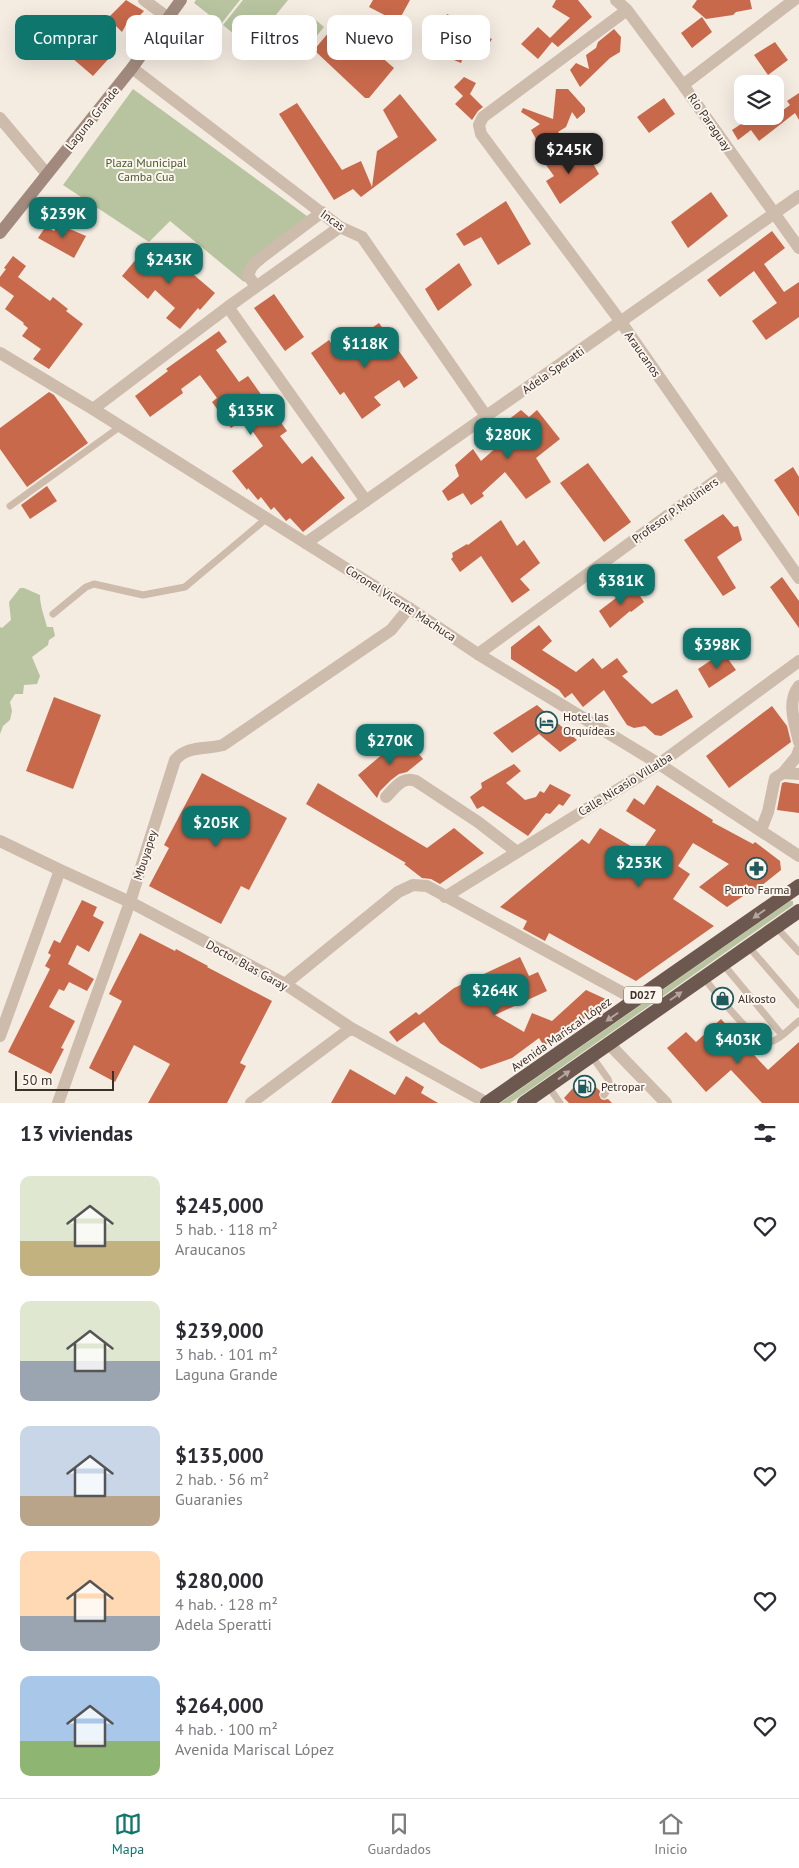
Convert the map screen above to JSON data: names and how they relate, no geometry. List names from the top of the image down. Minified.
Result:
{"streets":{"highway":["D027","Avenida Mariscal López"],"main road":["Laguna Grande"],"street":["Río Paraguay","Incas","Araucanos","Adela Speratti","Profesor P. Moliniers","Coronel Vicente Machuca","Calle Nicasio Villalba","Mbuyapey","Doctor Blas Garay"]},"crossings":[["Laguna Grande","Incas"],["Río Paraguay","Araucanos"],["Río Paraguay","Adela Speratti"],["Incas","Adela Speratti"],["Araucanos","Adela Speratti"],["Araucanos","Profesor P. Moliniers"],["Adela Speratti","Coronel Vicente Machuca"],["Profesor P. Moliniers","Coronel Vicente Machuca"],["Coronel Vicente Machuca","Calle Nicasio Villalba"],["Coronel Vicente Machuca","Mbuyapey"],["Mbuyapey","Doctor Blas Garay"],["Doctor Blas Garay","Avenida Mariscal López"]],"parks":["Plaza Municipal Camba Cua"],"places":{"hotel":["Hotel las Orquídeas"],"pharmacy":["Punto Farma"],"shop":["Alkosto"],"fuel station":["Petropar"]},"scale_bar":"50 m","page":{"chip":["Comprar","Alquilar","Filtros","Nuevo","Piso"],"price":["$245K","$239K","$243K","$118K","$135K","$280K","$381K","$398K","$270K","$205K","$253K","$264K","$403K"],"scale":"50 m","heading":"13 viviendas","list":[{"name":"$245,000","note":"5 hab. · 118 m² · Araucanos"},{"name":"$239,000","note":"3 hab. · 101 m² · Laguna Grande"},{"name":"$135,000","note":"2 hab. · 56 m² · Guaranies"},{"name":"$280,000","note":"4 hab. · 128 m² · Adela Speratti"},{"name":"$264,000","note":"4 hab. · 100 m² · Avenida Mariscal López"}],"tabs":["Mapa","Guardados","Inicio"]}}
